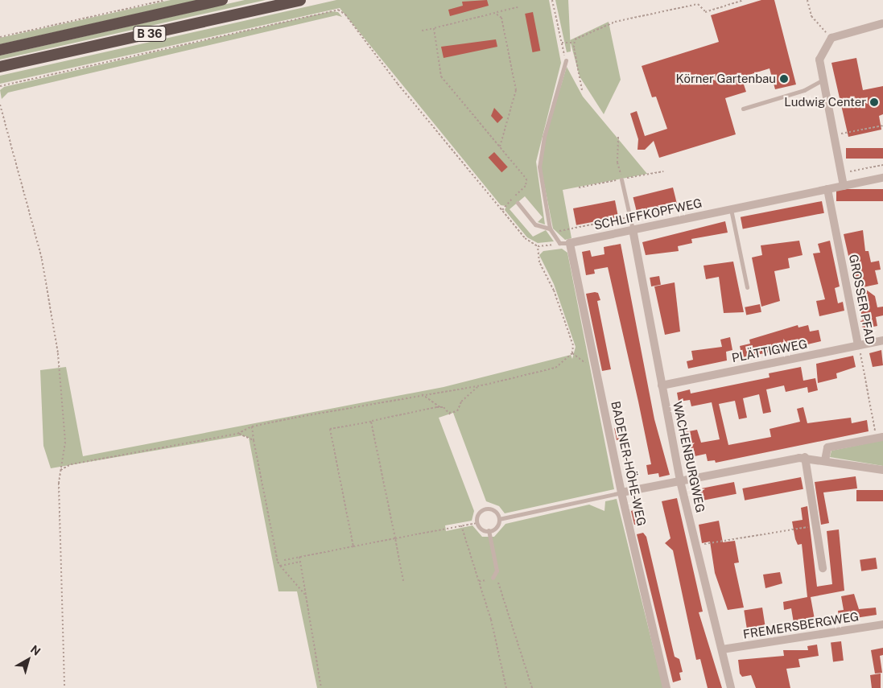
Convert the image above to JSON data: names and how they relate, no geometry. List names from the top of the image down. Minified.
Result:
{"streets":{"highway":["B 36"],"street":["SCHLIFFKOPFWEG","GROSSER PFAD","PLÄTTIGWEG","WACHENBURGWEG","BADENER-HÖHE-WEG","FREMERSBERGWEG"]},"crossings":[["SCHLIFFKOPFWEG","GROSSER PFAD"],["SCHLIFFKOPFWEG","WACHENBURGWEG"],["SCHLIFFKOPFWEG","BADENER-HÖHE-WEG"],["GROSSER PFAD","PLÄTTIGWEG"],["PLÄTTIGWEG","WACHENBURGWEG"],["WACHENBURGWEG","FREMERSBERGWEG"]],"places":["Körner Gartenbau","Ludwig Center"],"north":"top right"}
